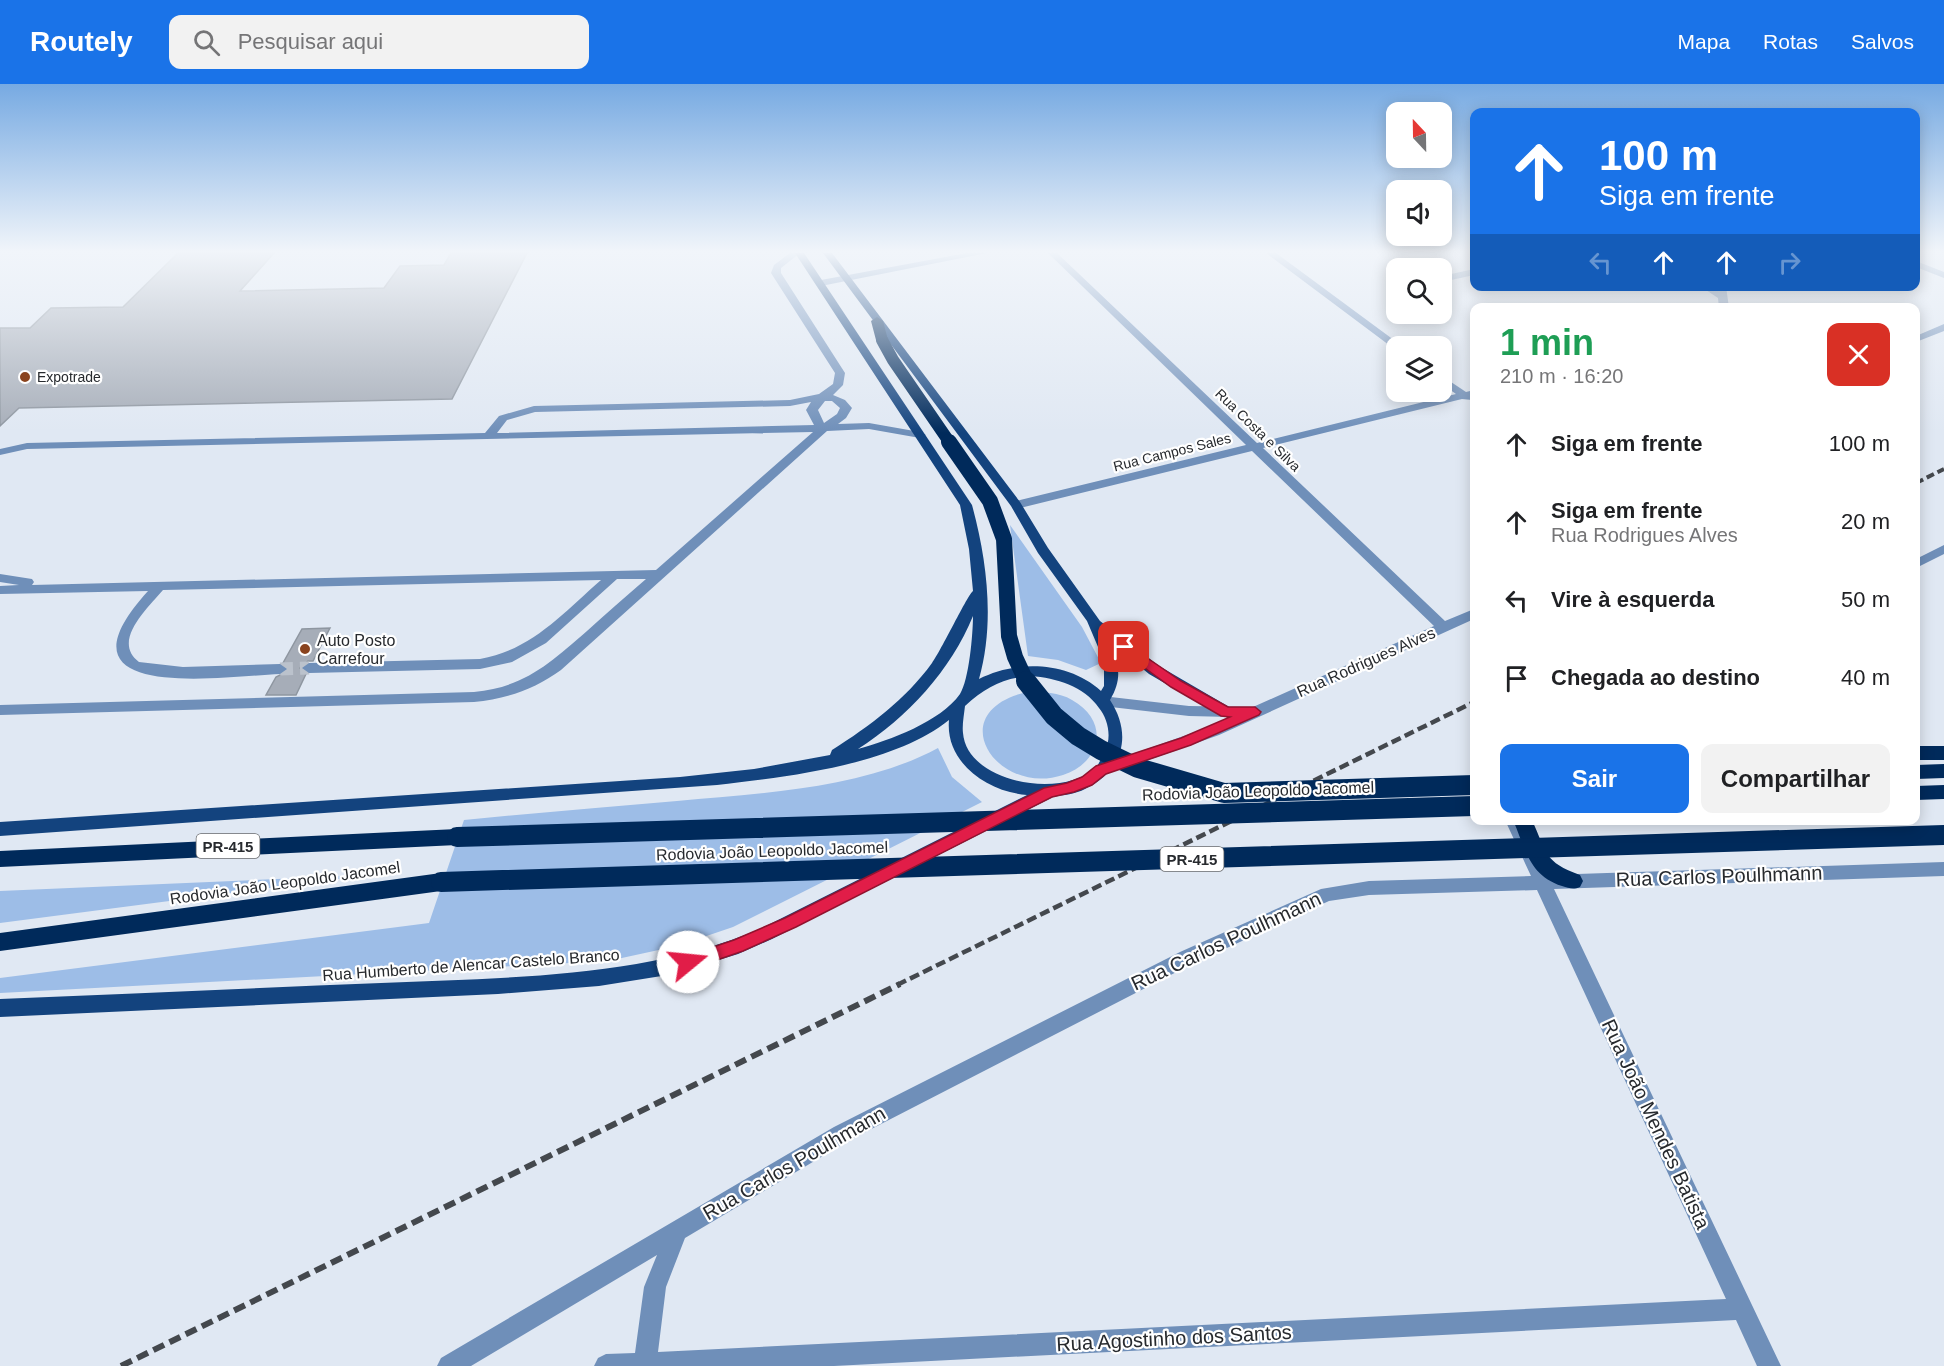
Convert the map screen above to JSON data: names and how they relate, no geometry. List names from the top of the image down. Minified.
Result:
{"streets":{"highway":["Rodovia João Leopoldo Jacomel","PR-415"],"main road":["Rua Humberto de Alencar Castelo Branco"],"street":["Rua Costa e Silva","Rua Campos Sales","Rua Rodrigues Alves","Rua Carlos Poulhmann","Rua João Mendes Batista","Rua Agostinho dos Santos"]},"crossings":[["Rua Costa e Silva","Rua Campos Sales"],["Rua Costa e Silva","Rua Rodrigues Alves"],["Rua Rodrigues Alves","Rua Humberto de Alencar Castelo Branco"],["Rua Carlos Poulhmann","Rua João Mendes Batista"],["Rua João Mendes Batista","Rua Agostinho dos Santos"]],"places":["Expotrade","Auto Posto Carrefour"],"north":"top","page":{"header":"Routely","search":"Pesquisar aqui","nav":["Mapa","Rotas","Salvos"],"turn":["100 m","Siga em frente"],"heading":["1 min","210 m · 16:20"],"list":[{"name":"Siga em frente","value":"100 m"},{"name":"Siga em frente","note":"Rua Rodrigues Alves","value":"20 m"},{"name":"Vire à esquerda","value":"50 m"},{"name":"Chegada ao destino","value":"40 m"}],"buttons":["Sair","Compartilhar"]}}
